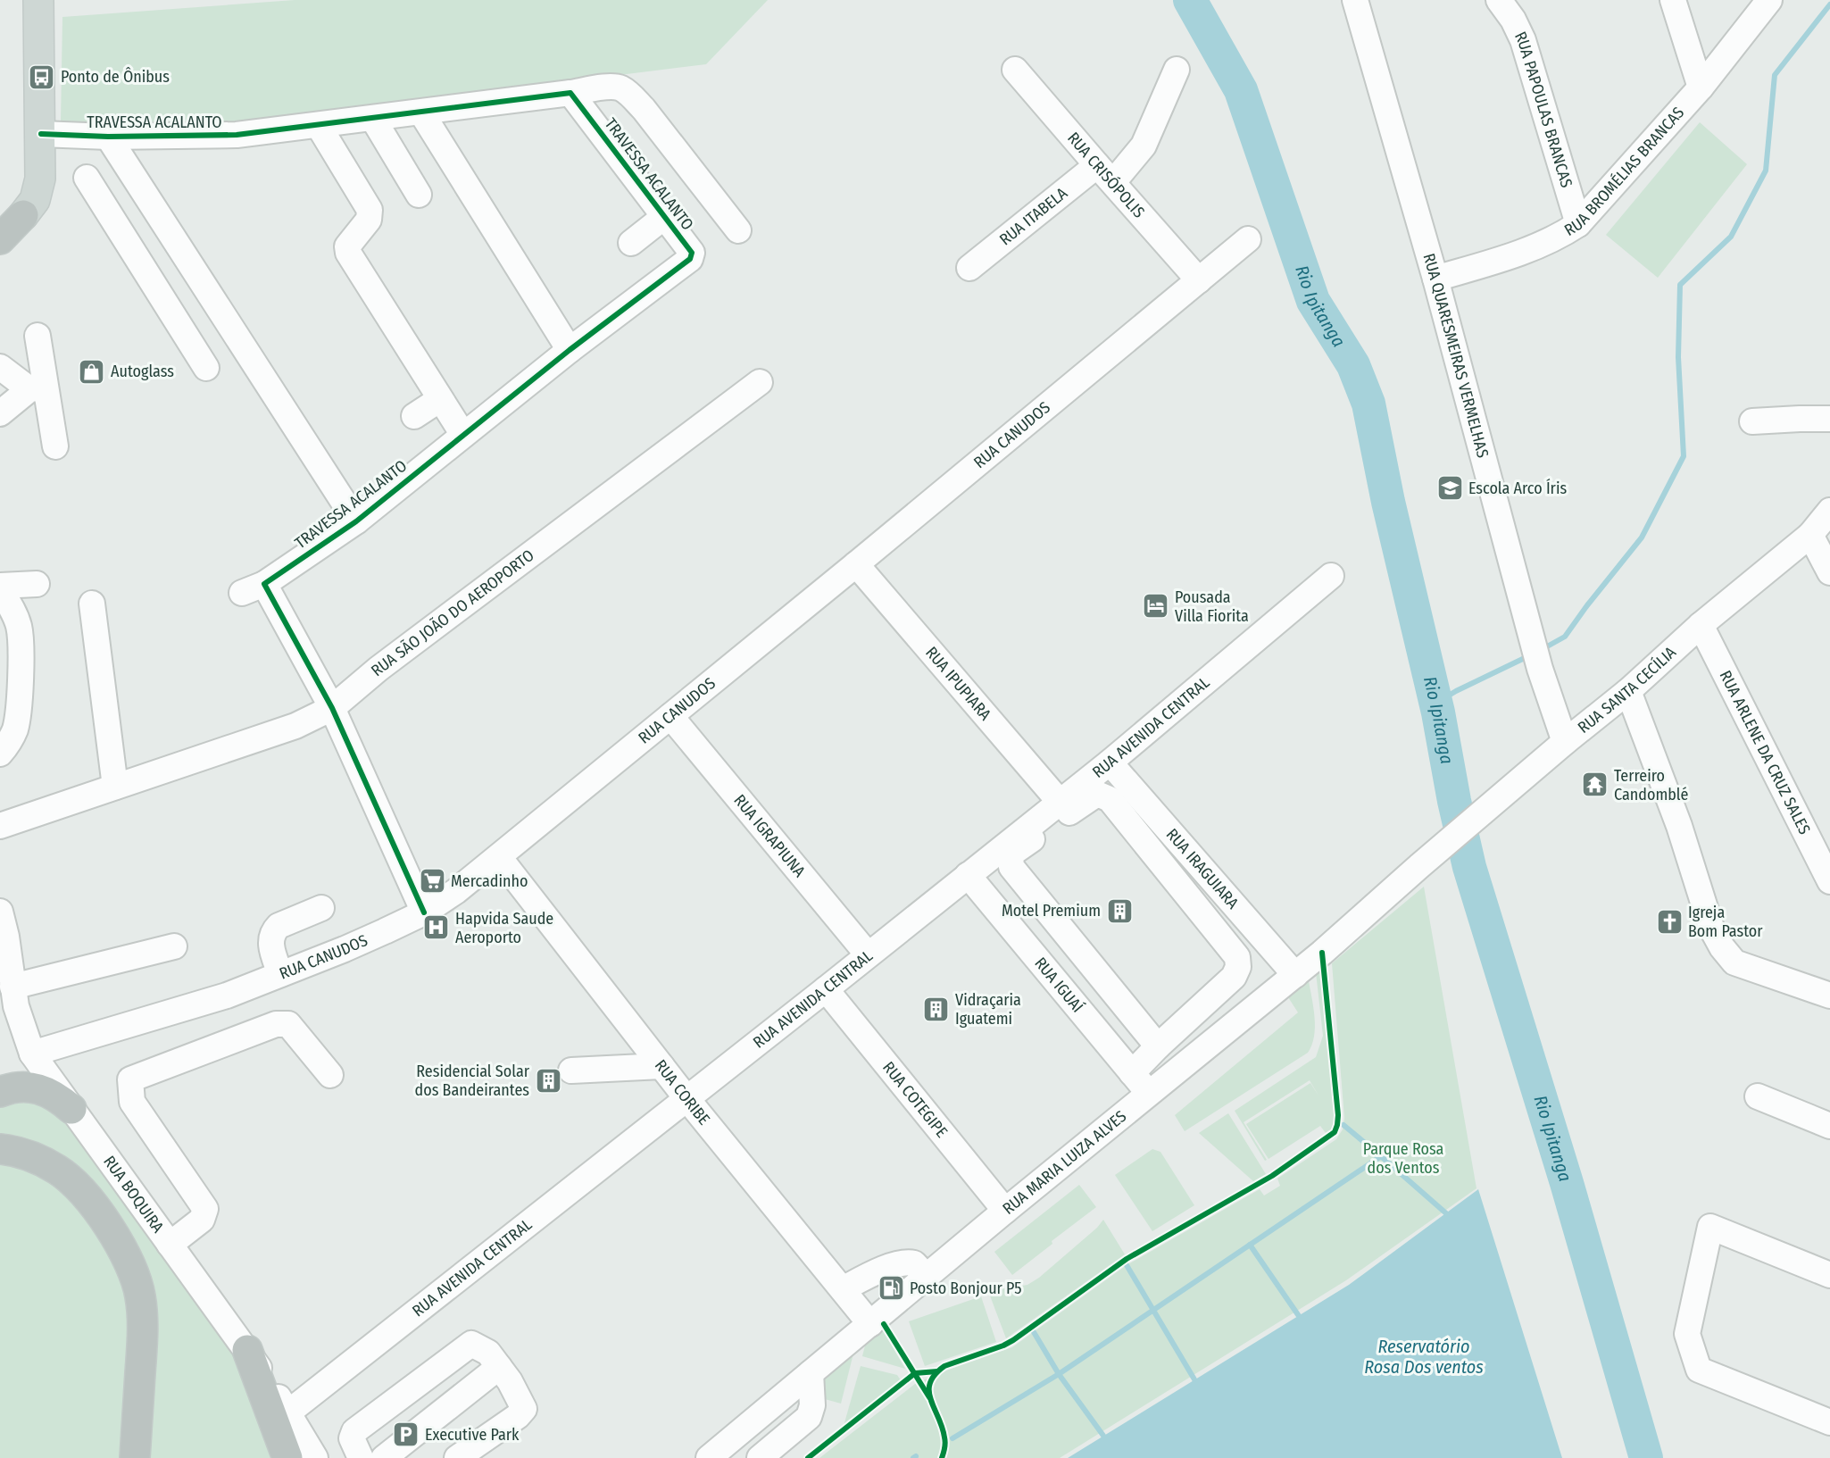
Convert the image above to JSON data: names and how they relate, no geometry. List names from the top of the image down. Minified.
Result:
{"streets":{"street":["RUA PAPOULAS BRANCAS","TRAVESSA ACALANTO","RUA BROMÉLIAS BRANCAS","RUA CRISÓPOLIS","RUA ITABELA","RUA QUARESMEIRAS VERMELHAS","RUA CANUDOS","RUA SÃO JOÃO DO AEROPORTO","RUA IPUPIARA","RUA SANTA CECÍLIA","RUA AVENIDA CENTRAL","RUA ARLENE DA CRUZ SALES","RUA IGRAPIUNA","RUA IRAGUIARA","RUA IGUAÍ","RUA CORIBE","RUA COTEGIPE","RUA MARIA LUIZA ALVES","RUA BOQUIRA"]},"crossings":[["RUA PAPOULAS BRANCAS","RUA BROMÉLIAS BRANCAS"],["TRAVESSA ACALANTO","RUA CANUDOS"],["TRAVESSA ACALANTO","RUA SÃO JOÃO DO AEROPORTO"],["RUA BROMÉLIAS BRANCAS","RUA QUARESMEIRAS VERMELHAS"],["RUA CRISÓPOLIS","RUA ITABELA"],["RUA CRISÓPOLIS","RUA CANUDOS"],["RUA QUARESMEIRAS VERMELHAS","RUA SANTA CECÍLIA"],["RUA CANUDOS","RUA IPUPIARA"],["RUA CANUDOS","RUA IGRAPIUNA"],["RUA CANUDOS","RUA CORIBE"],["RUA CANUDOS","RUA BOQUIRA"],["RUA IPUPIARA","RUA AVENIDA CENTRAL"],["RUA SANTA CECÍLIA","RUA ARLENE DA CRUZ SALES"],["RUA SANTA CECÍLIA","RUA MARIA LUIZA ALVES"],["RUA AVENIDA CENTRAL","RUA IGRAPIUNA"],["RUA AVENIDA CENTRAL","RUA IRAGUIARA"],["RUA AVENIDA CENTRAL","RUA IGUAÍ"],["RUA AVENIDA CENTRAL","RUA CORIBE"],["RUA AVENIDA CENTRAL","RUA COTEGIPE"],["RUA AVENIDA CENTRAL","RUA BOQUIRA"],["RUA IRAGUIARA","RUA MARIA LUIZA ALVES"],["RUA IGUAÍ","RUA MARIA LUIZA ALVES"],["RUA CORIBE","RUA MARIA LUIZA ALVES"],["RUA COTEGIPE","RUA MARIA LUIZA ALVES"]],"water":["Rio Ipitanga","Reservatório Rosa Dos ventos"],"parks":["Parque Rosa dos Ventos"],"places":{"bus stop":["Ponto de Ônibus"],"shop":["Autoglass"],"school or university":["Escola Arco Íris"],"hotel":["Pousada Villa Fiorita"],"temple":["Terreiro Candomblé"],"supermarket":["Mercadinho"],"building":["Motel Premium","Vidraçaria Iguatemi","Residencial Solar dos Bandeirantes"],"church":["Igreja Bom Pastor"],"hospital":["Hapvida Saude Aeroporto"],"fuel station":["Posto Bonjour P5"],"parking":["Executive Park"]}}
